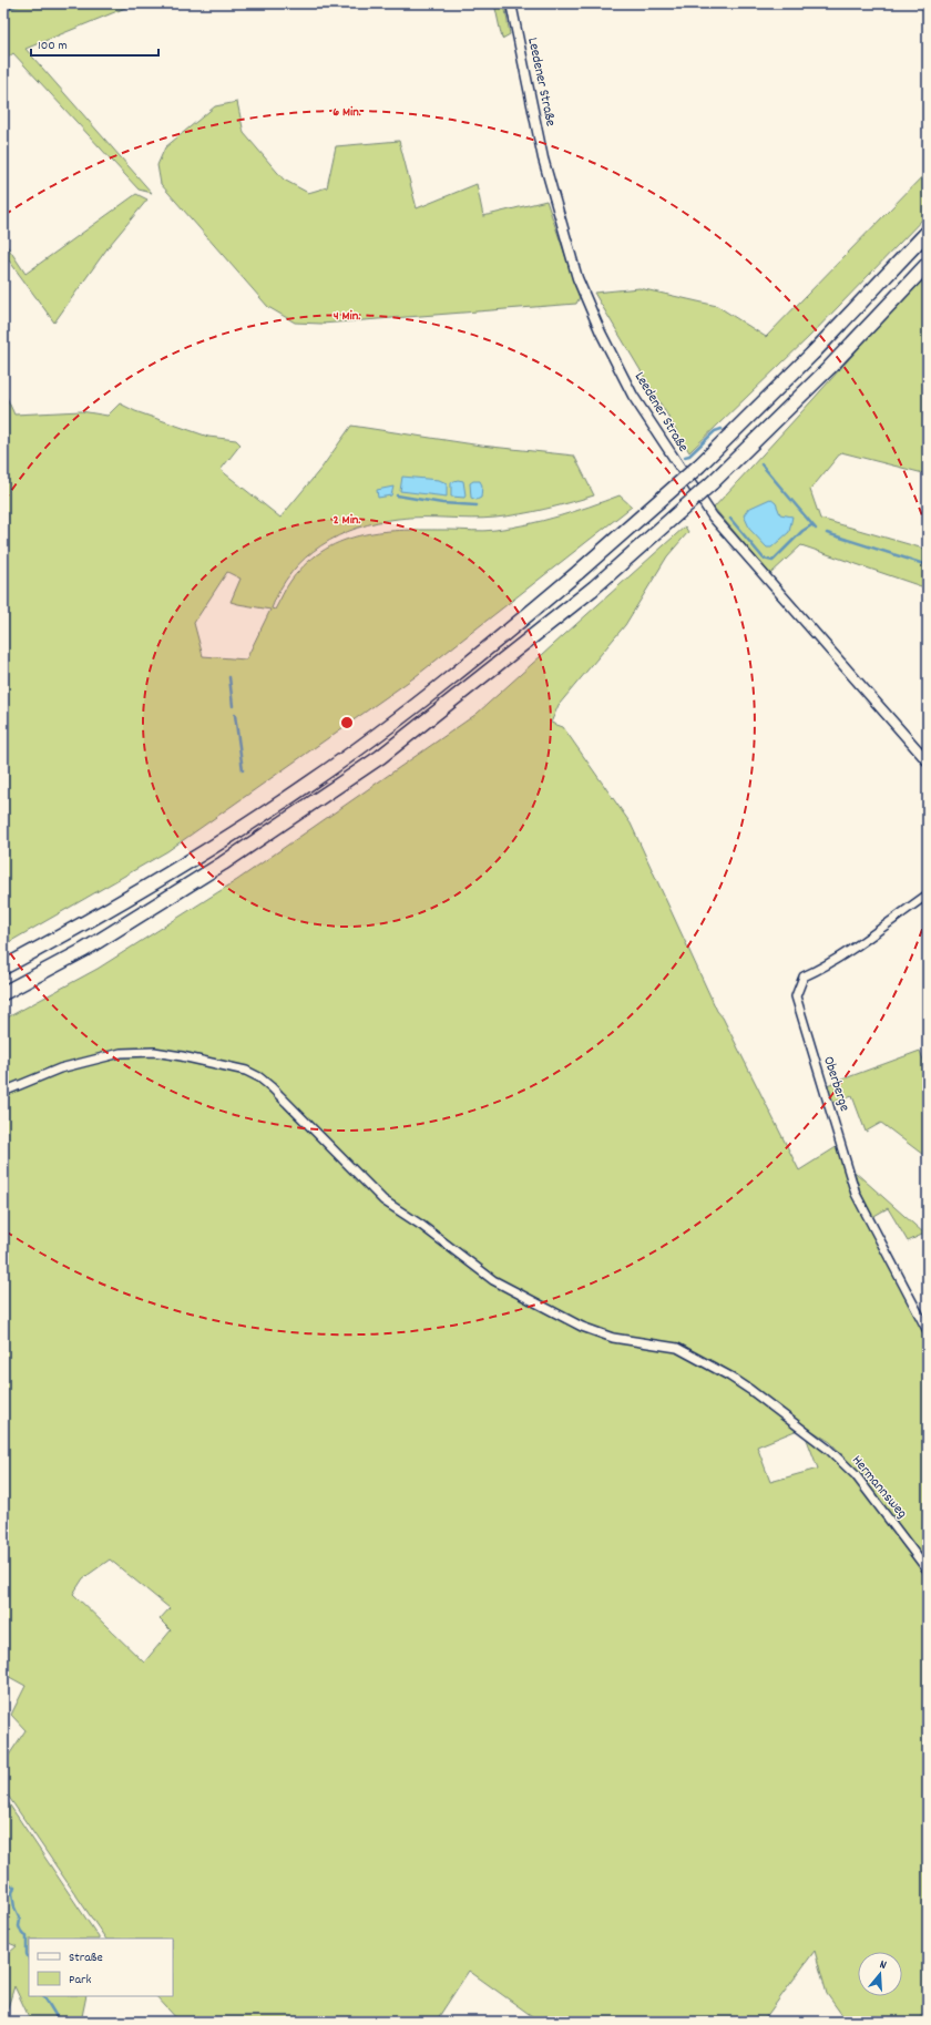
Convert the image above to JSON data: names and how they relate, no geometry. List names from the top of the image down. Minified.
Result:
{"streets":{"street":["Leedener Straße","Oberberge","Hermannsweg"]},"legend":["Straße","Park"],"scale_bar":"100 m","north":"top","rings":["6 Min.","4 Min.","2 Min."]}
